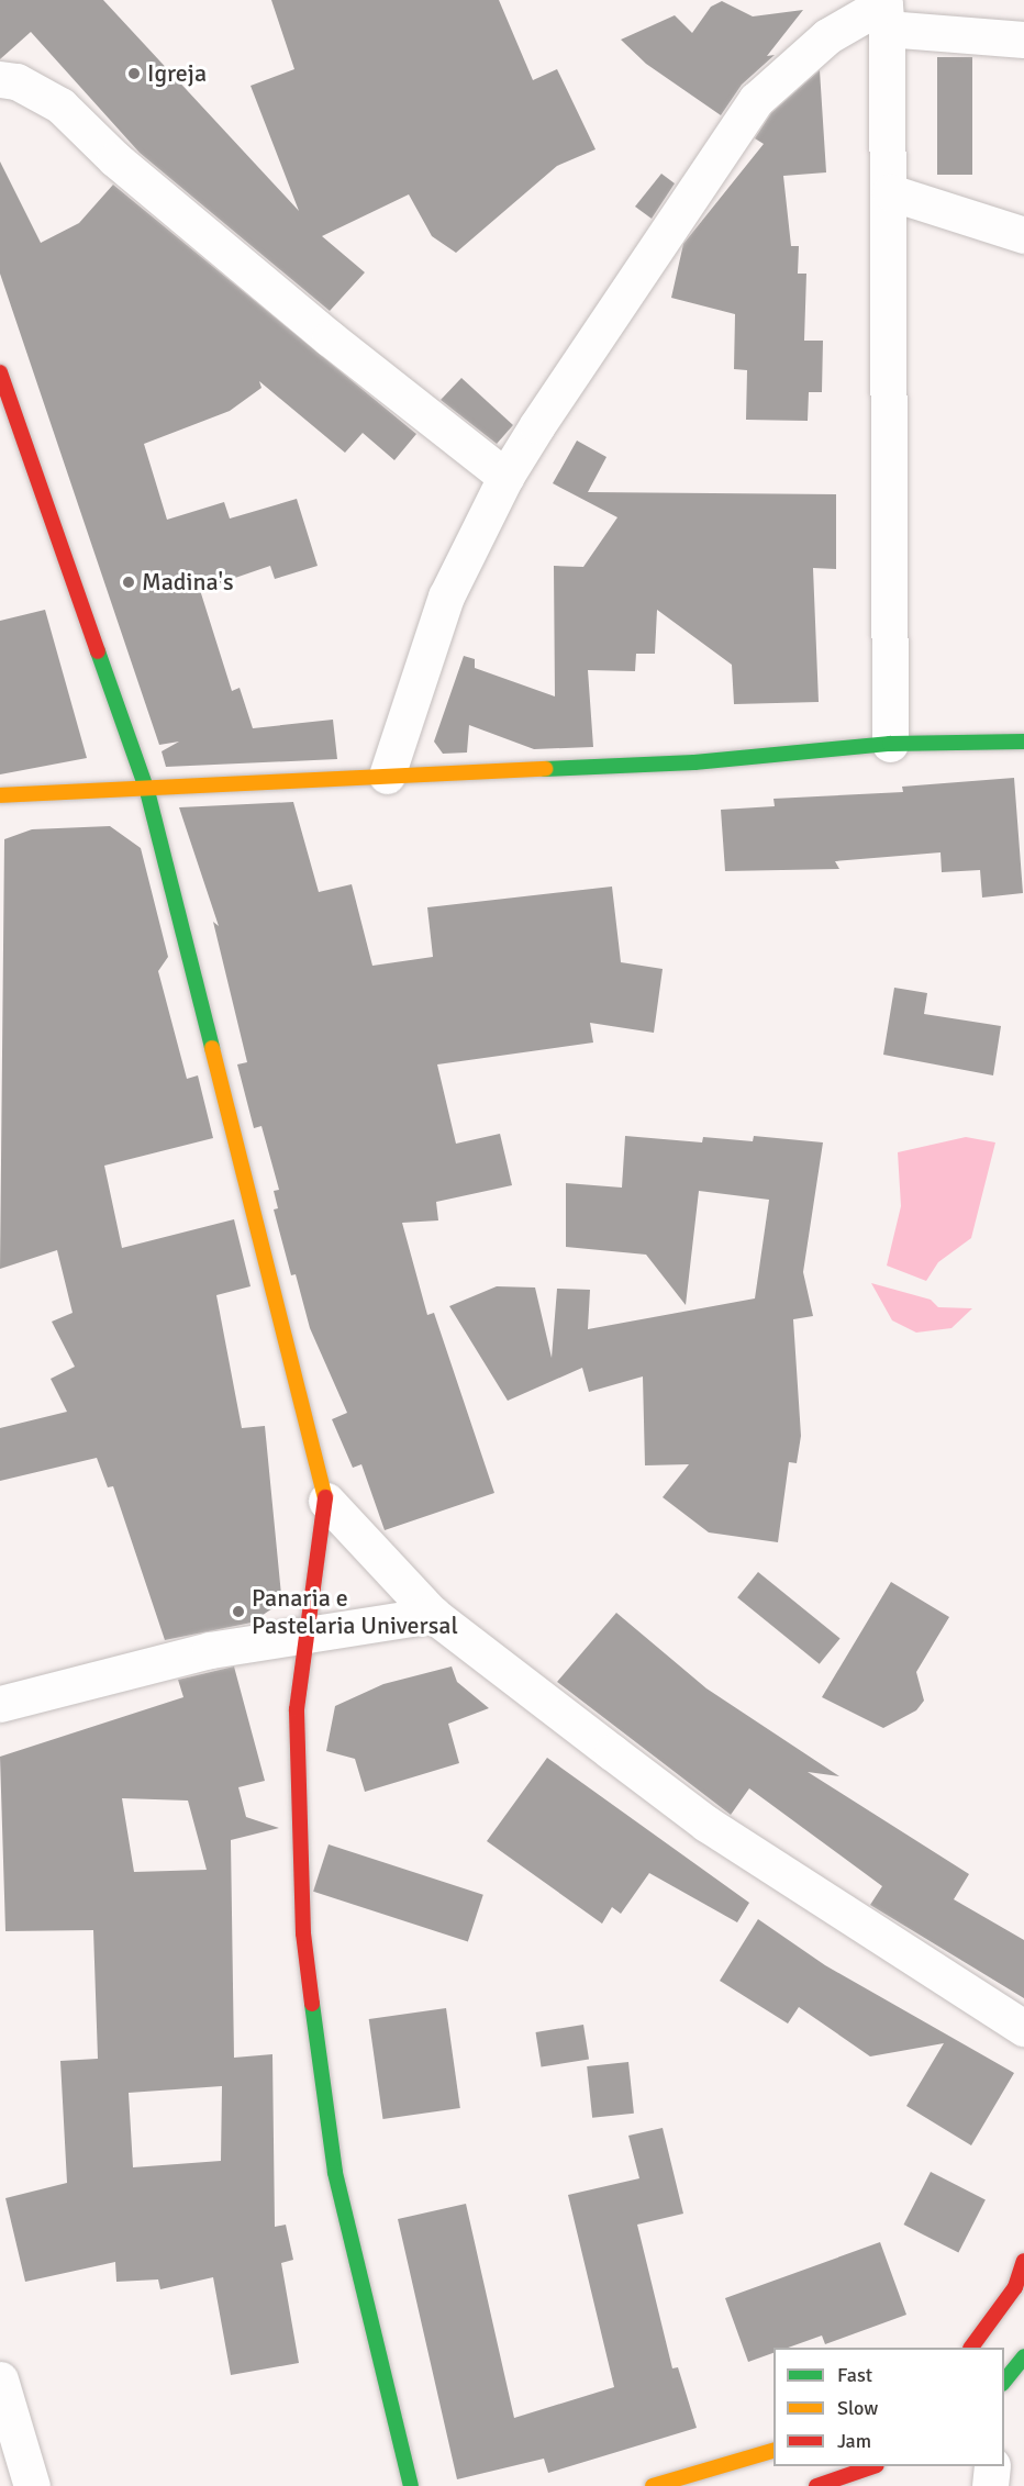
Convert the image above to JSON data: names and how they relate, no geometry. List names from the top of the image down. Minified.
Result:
{"places":["Igreja","Madina's","Panaria e Pastelaria Universal"],"legend":["Fast","Slow","Jam"]}
